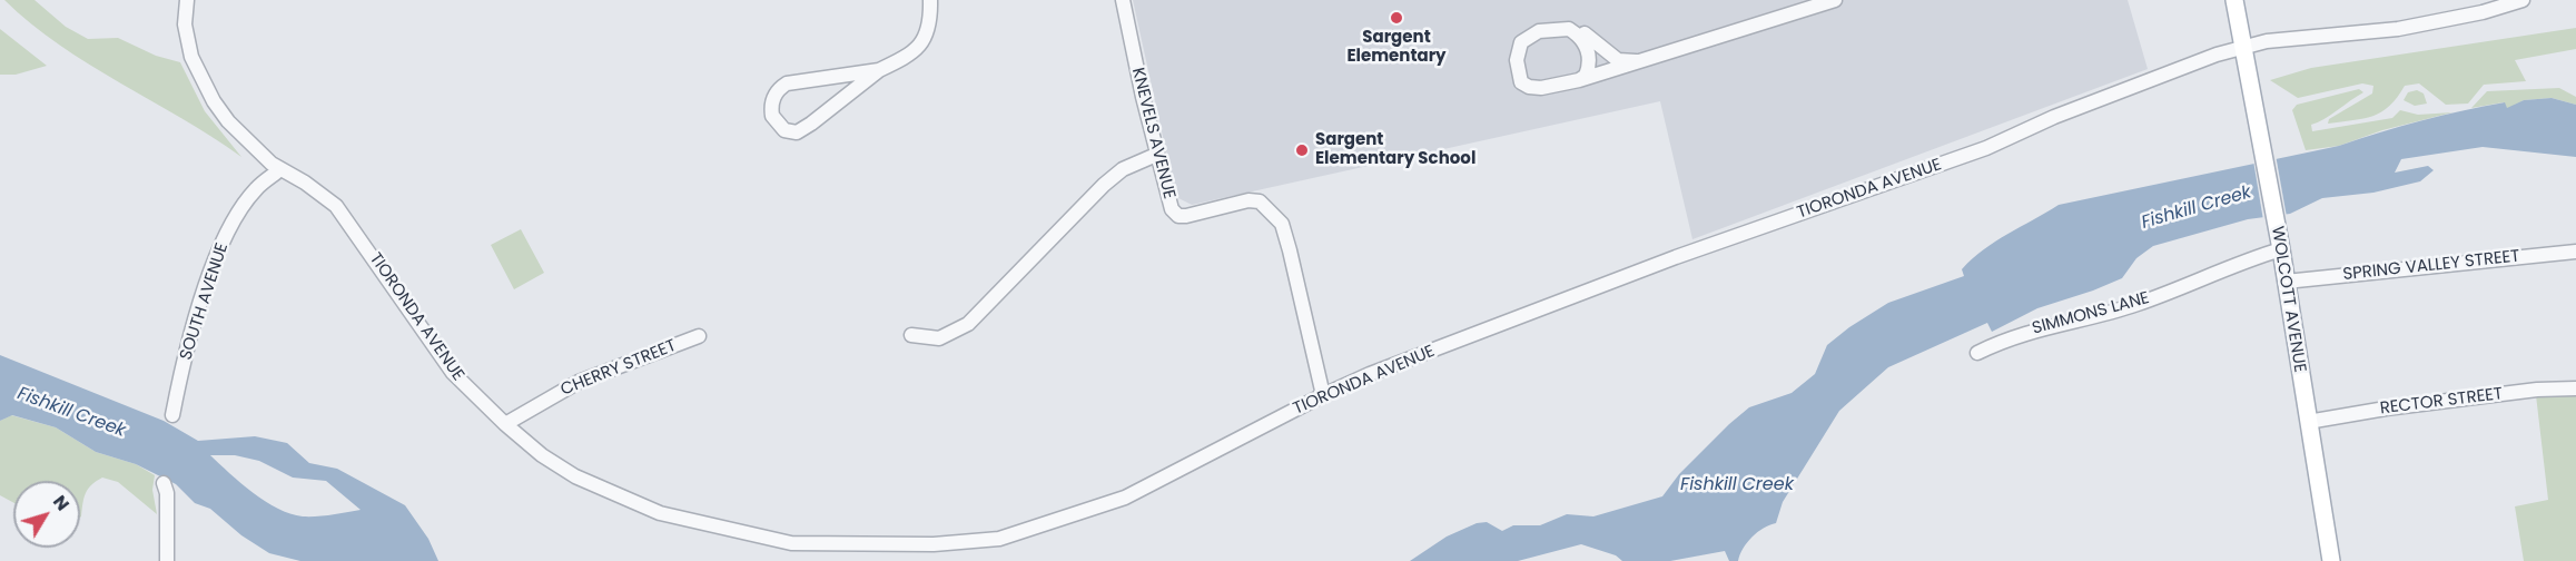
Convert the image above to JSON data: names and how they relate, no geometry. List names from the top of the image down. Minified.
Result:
{"streets":{"main road":["WOLCOTT AVENUE"],"street":["KNEVELS AVENUE","TIORONDA AVENUE","SPRING VALLEY STREET","SOUTH AVENUE","SIMMONS LANE","CHERRY STREET","RECTOR STREET"]},"crossings":[["KNEVELS AVENUE","TIORONDA AVENUE"],["TIORONDA AVENUE","WOLCOTT AVENUE"],["TIORONDA AVENUE","SOUTH AVENUE"],["TIORONDA AVENUE","CHERRY STREET"],["SPRING VALLEY STREET","WOLCOTT AVENUE"],["WOLCOTT AVENUE","SIMMONS LANE"],["WOLCOTT AVENUE","RECTOR STREET"]],"water":["Fishkill Creek"],"places":["Sargent Elementary","Sargent Elementary School"],"north":"top right"}
